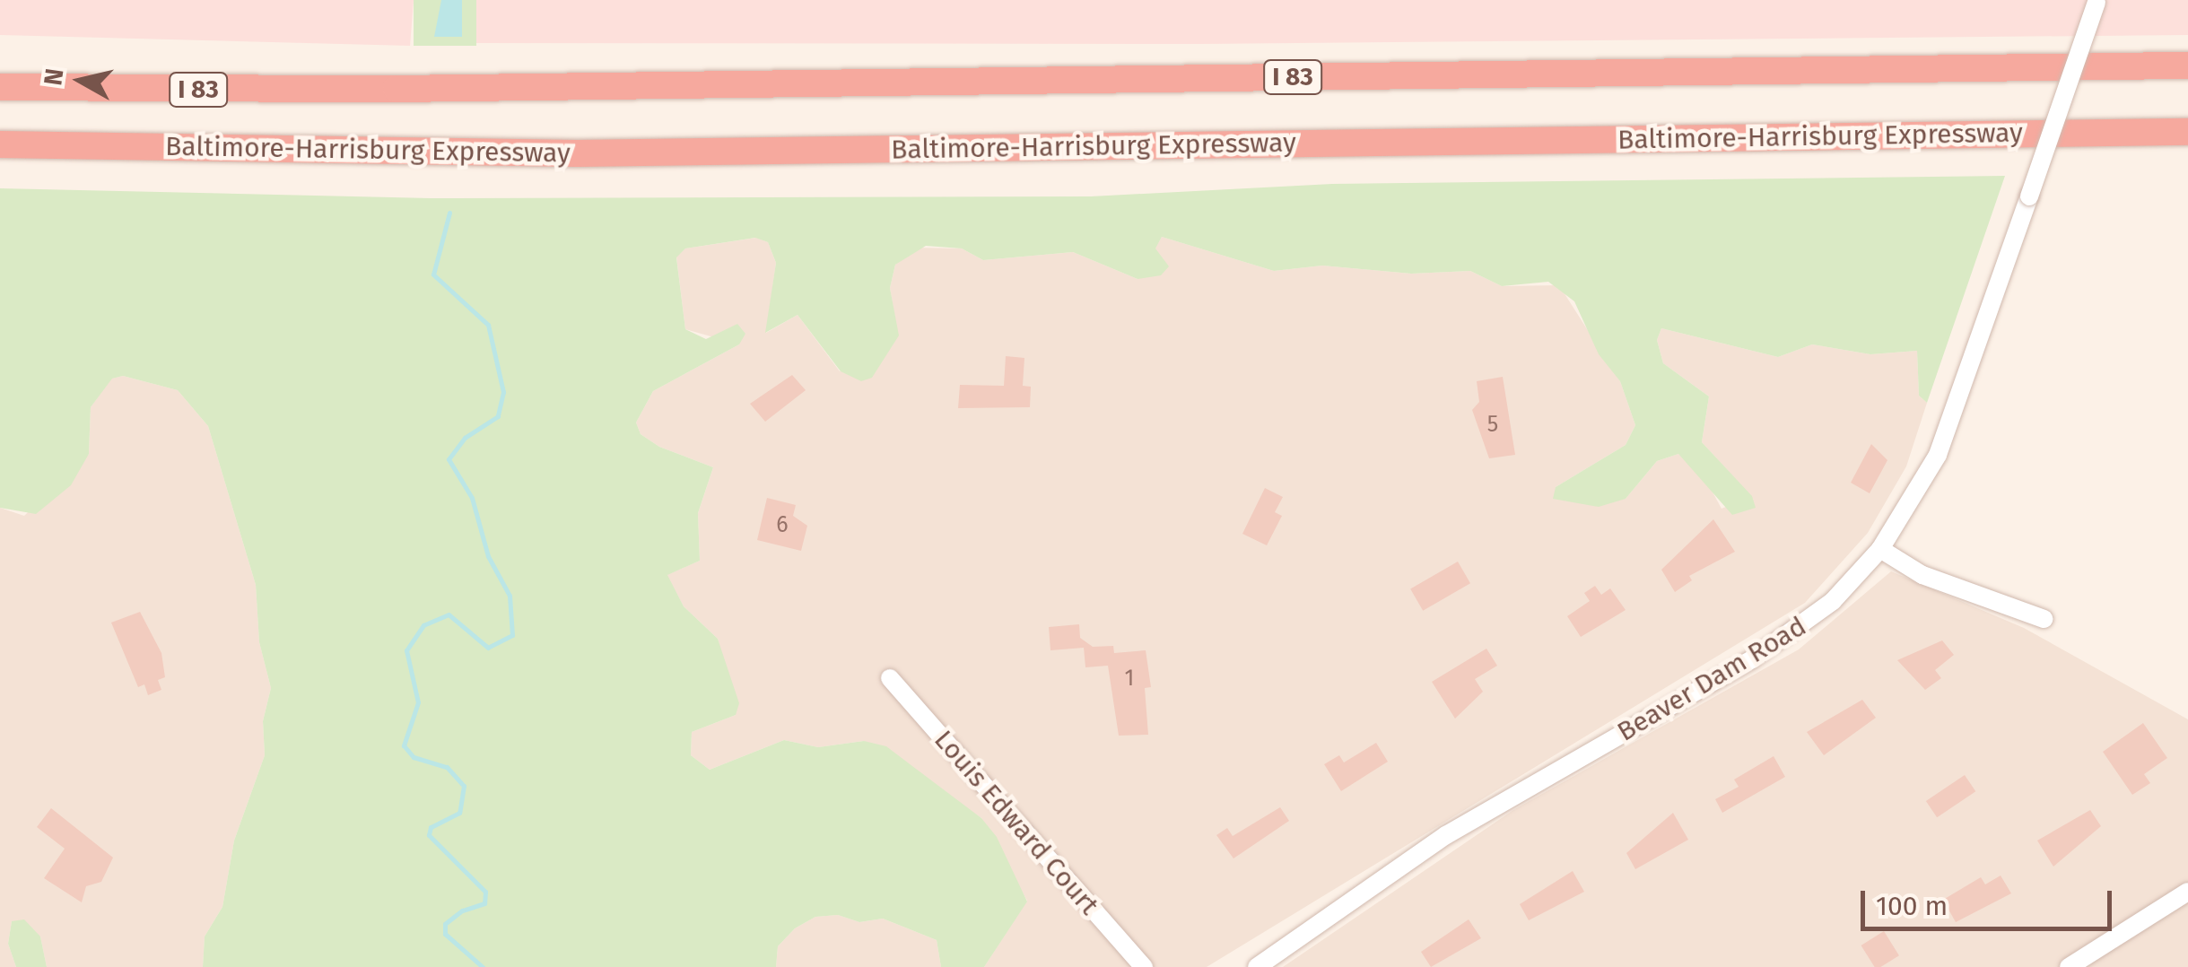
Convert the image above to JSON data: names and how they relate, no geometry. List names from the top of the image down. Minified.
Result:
{"streets":{"highway":["I 83","Baltimore-Harrisburg Expressway"],"street":["Beaver Dam Road","Louis Edward Court"]},"house_numbers":["5","6","1"],"scale_bar":"100 m","north":"left"}
